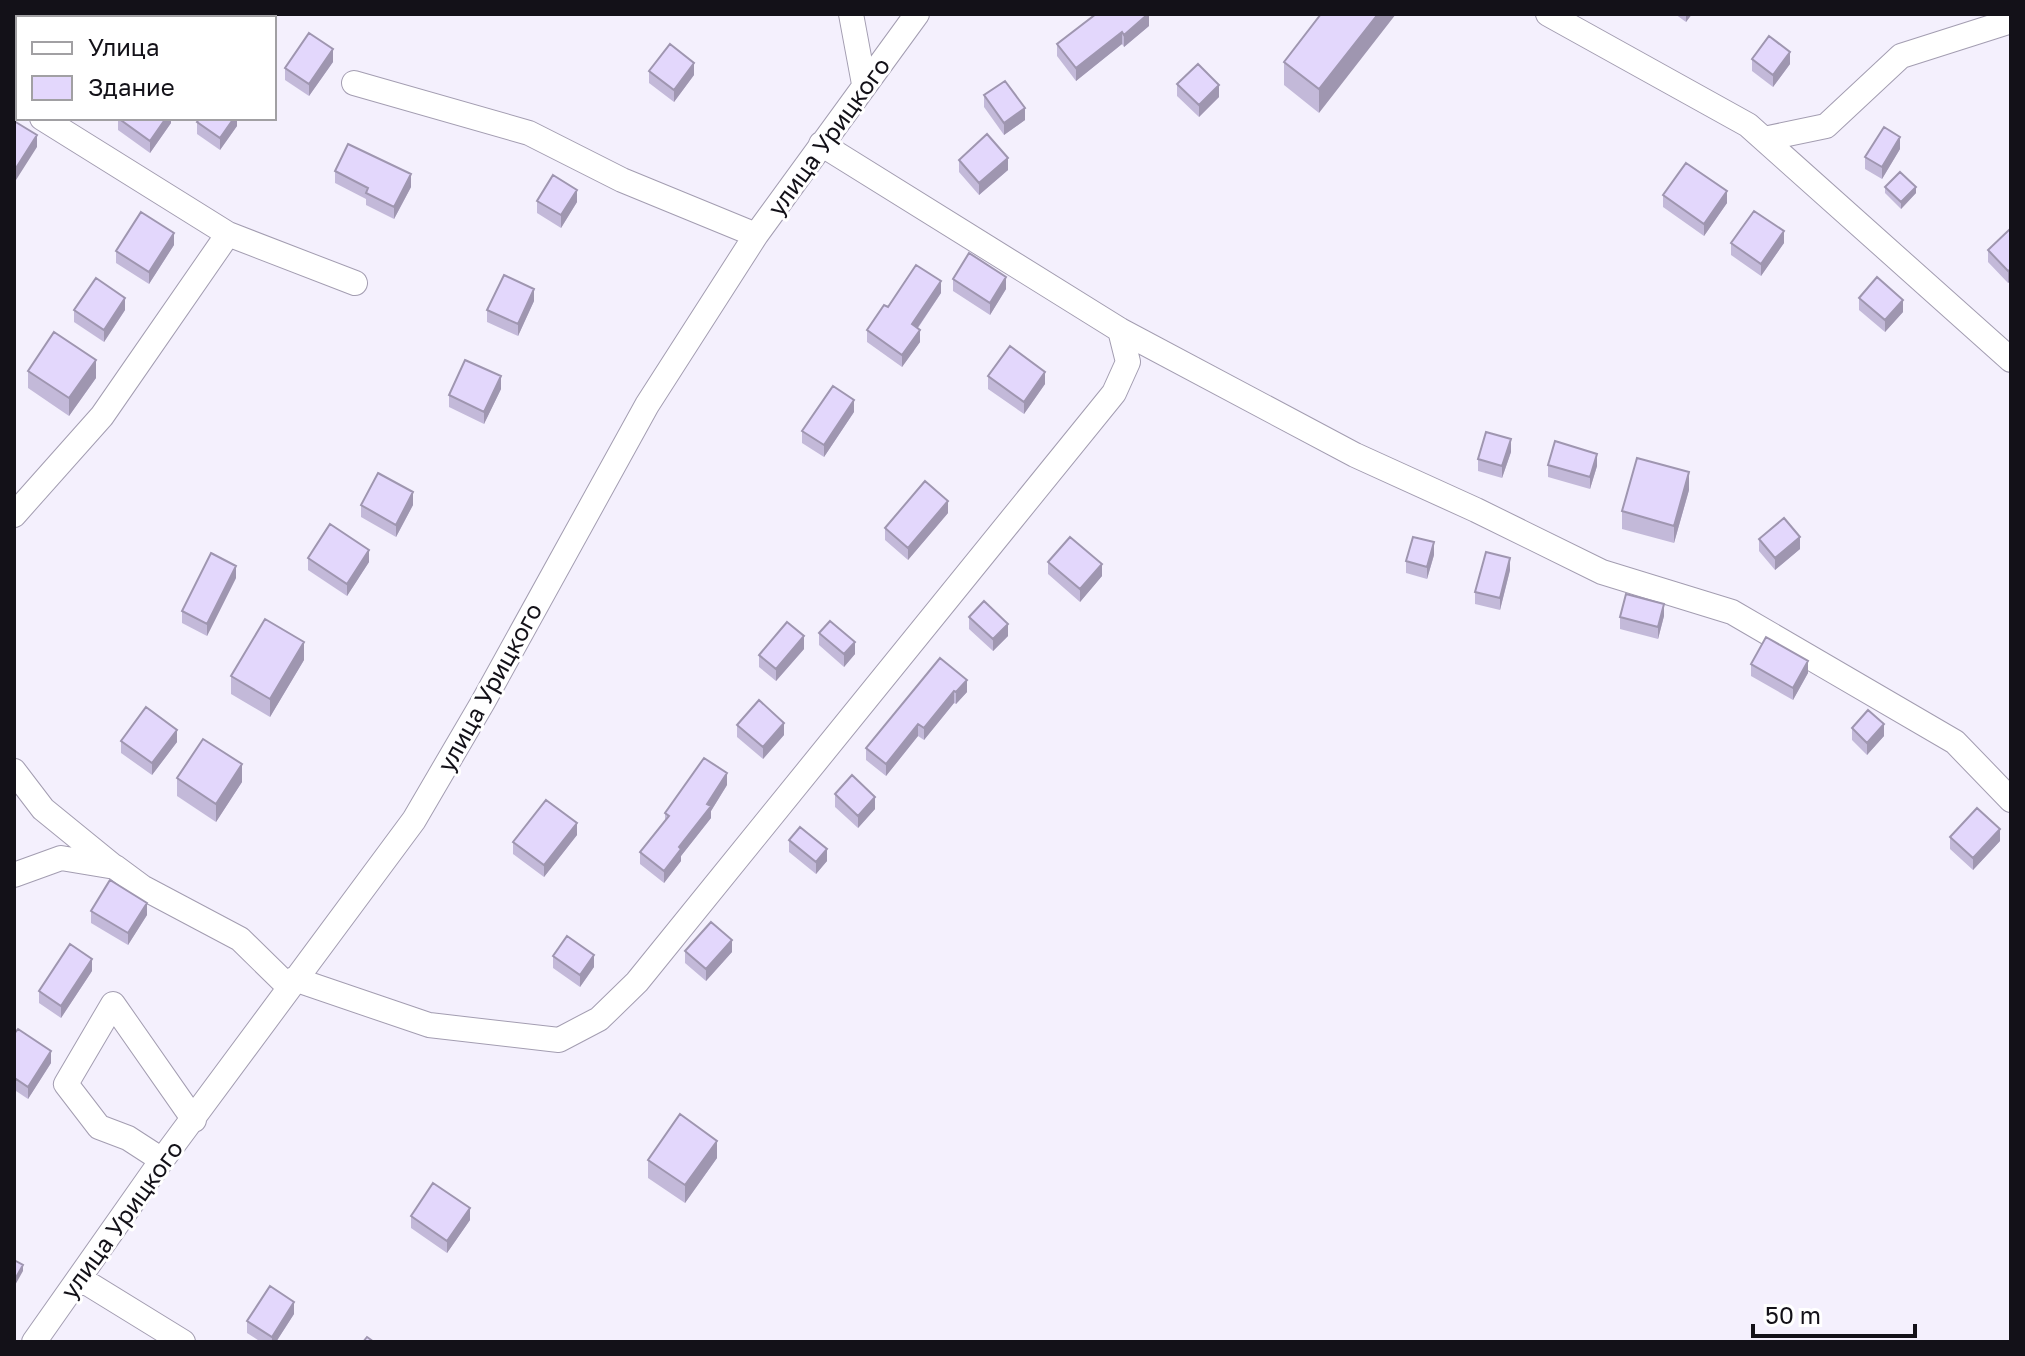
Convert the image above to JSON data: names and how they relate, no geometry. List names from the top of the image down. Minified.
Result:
{"streets":{"street":["улица Урицкого"]},"legend":["Улица","Здание"],"scale_bar":"50 m"}
